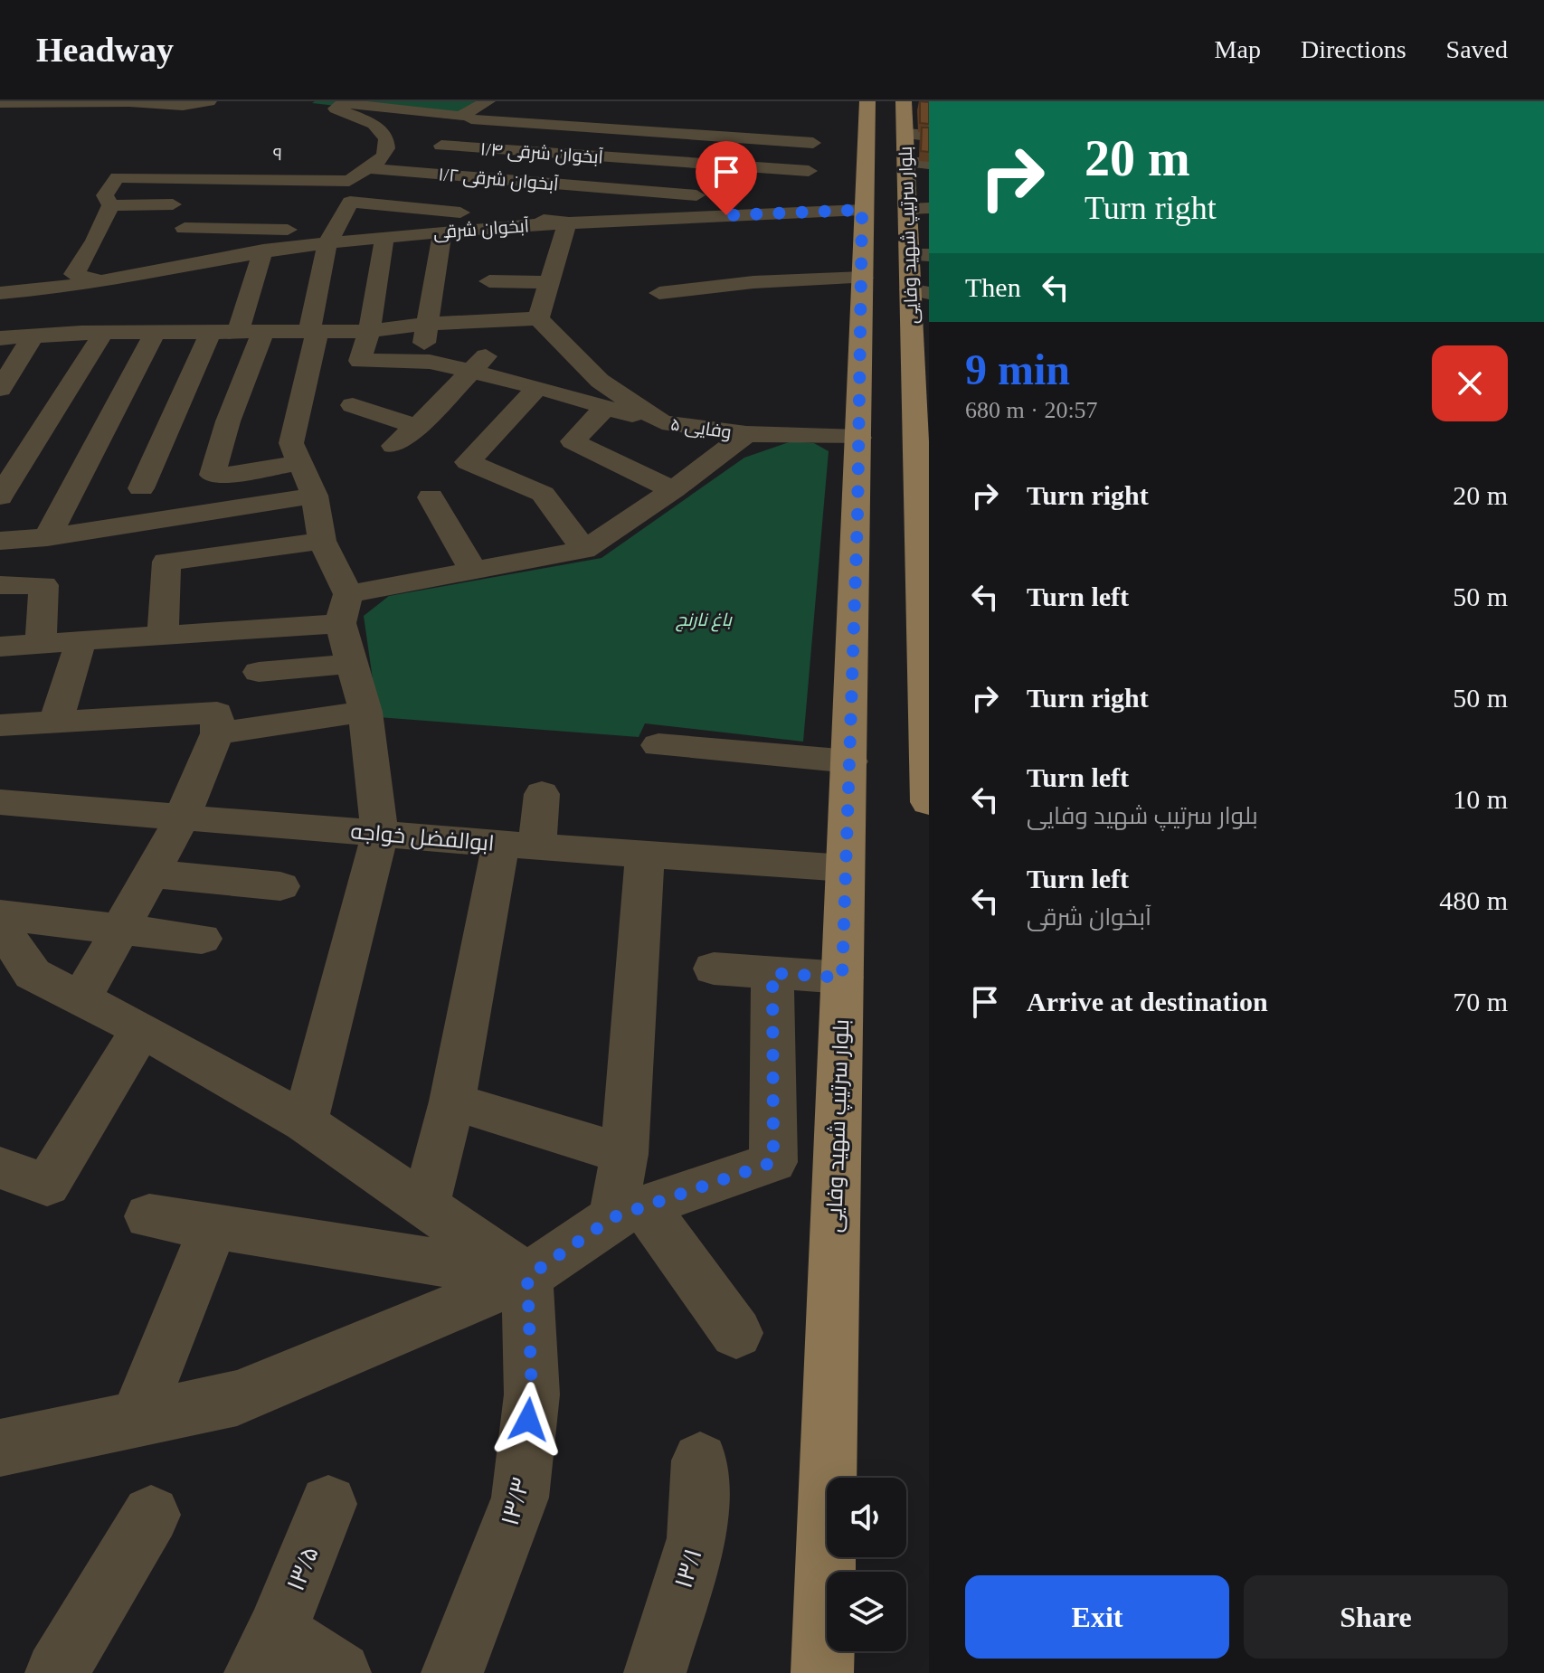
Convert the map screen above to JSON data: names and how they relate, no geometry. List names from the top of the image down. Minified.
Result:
{"streets":{"main road":["بلوار سرتیپ شهید وفایی"],"street":["آبخوان شرقی ۱/۴","آبخوان شرقی ۱/۲","آبخوان شرقی","وفایی ۵","ابوالفضل خواجه","۱۳/۳","۱۳/۵","۱۳/۱"]},"crossings":[["آبخوان شرقی ۱/۲","آبخوان شرقی"],["آبخوان شرقی ۱/۲","بلوار سرتیپ شهید وفایی"],["آبخوان شرقی","بلوار سرتیپ شهید وفایی"],["بلوار سرتیپ شهید وفایی","وفایی ۵"],["بلوار سرتیپ شهید وفایی","ابوالفضل خواجه"]],"parks":["باغ نارنج"],"page":{"header":"Headway","nav":["Map","Directions","Saved"],"turn":["20 m","Turn right"],"then":"Then","heading":["9 min","680 m · 20:57"],"list":[{"name":"Turn right","value":"20 m"},{"name":"Turn left","value":"50 m"},{"name":"Turn right","value":"50 m"},{"name":"Turn left","note":"بلوار سرتیپ شهید وفایی","value":"10 m"},{"name":"Turn left","note":"آبخوان شرقی","value":"480 m"},{"name":"Arrive at destination","value":"70 m"}],"buttons":["Exit","Share"]}}
